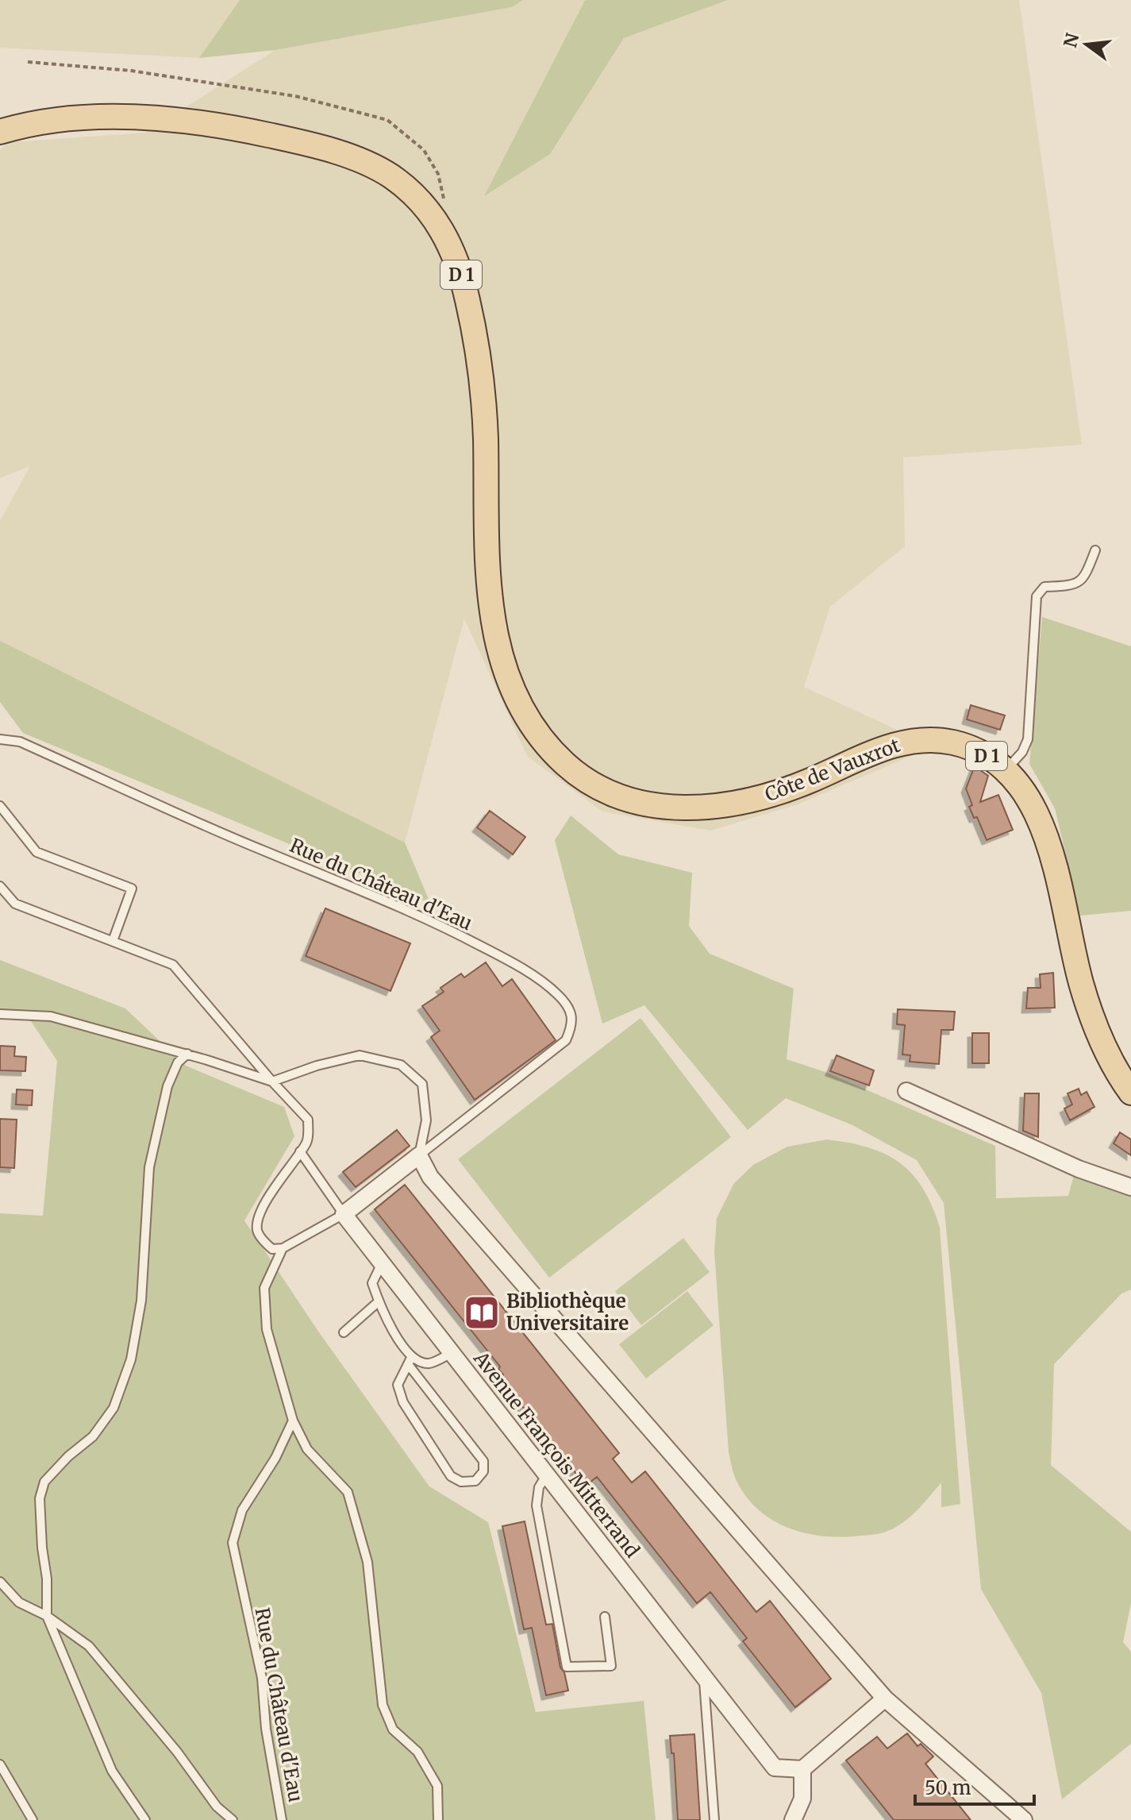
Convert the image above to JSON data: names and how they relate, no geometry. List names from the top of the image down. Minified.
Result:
{"streets":{"main road":["D 1","Côte de Vauxrot"],"street":["Avenue François Mitterrand"],"lane":["Rue du Château d'Eau"]},"crossings":[["D 1","Côte de Vauxrot"]],"places":{"library":["Bibliothèque Universitaire"]},"scale_bar":"50 m","north":"left"}
